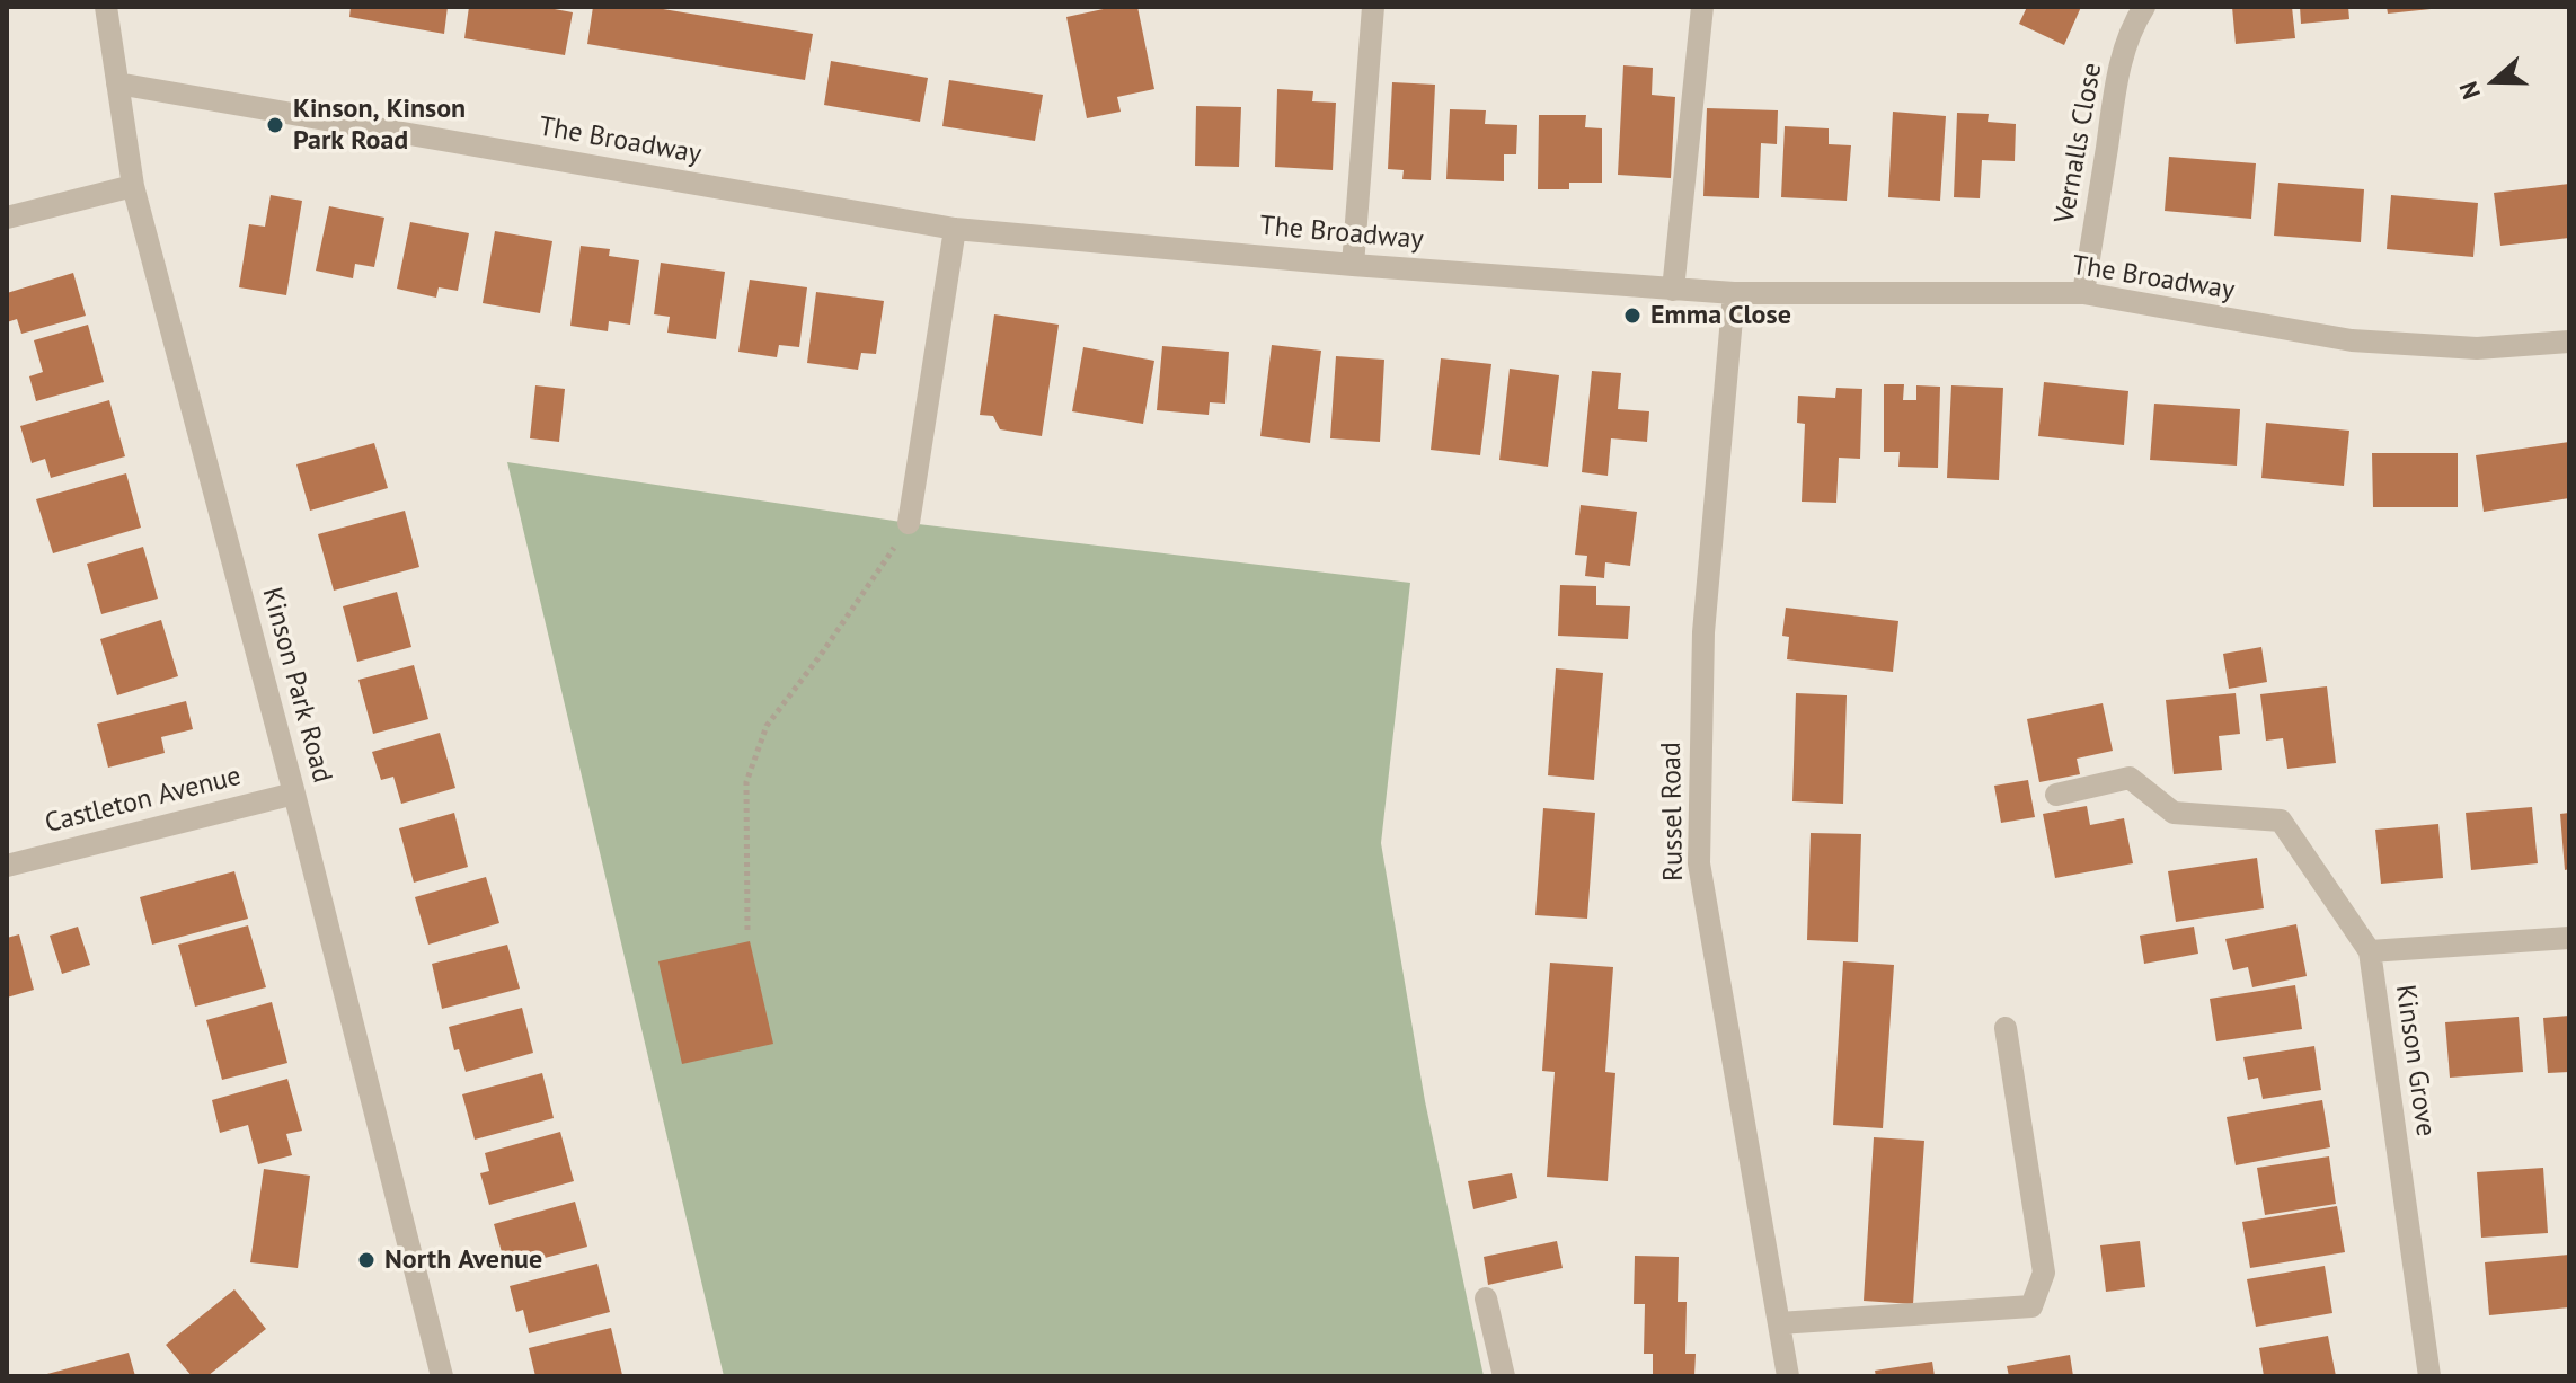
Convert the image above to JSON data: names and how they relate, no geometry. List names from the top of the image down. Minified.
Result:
{"streets":{"street":["The Broadway","Vernalls Close","Kinson Park Road","Castleton Avenue","Russel Road","Kinson Grove"]},"crossings":[["The Broadway","Vernalls Close"],["The Broadway","Kinson Park Road"],["The Broadway","Russel Road"],["Kinson Park Road","Castleton Avenue"]],"places":["Kinson, Kinson Park Road","Emma Close","North Avenue"],"north":"left"}
